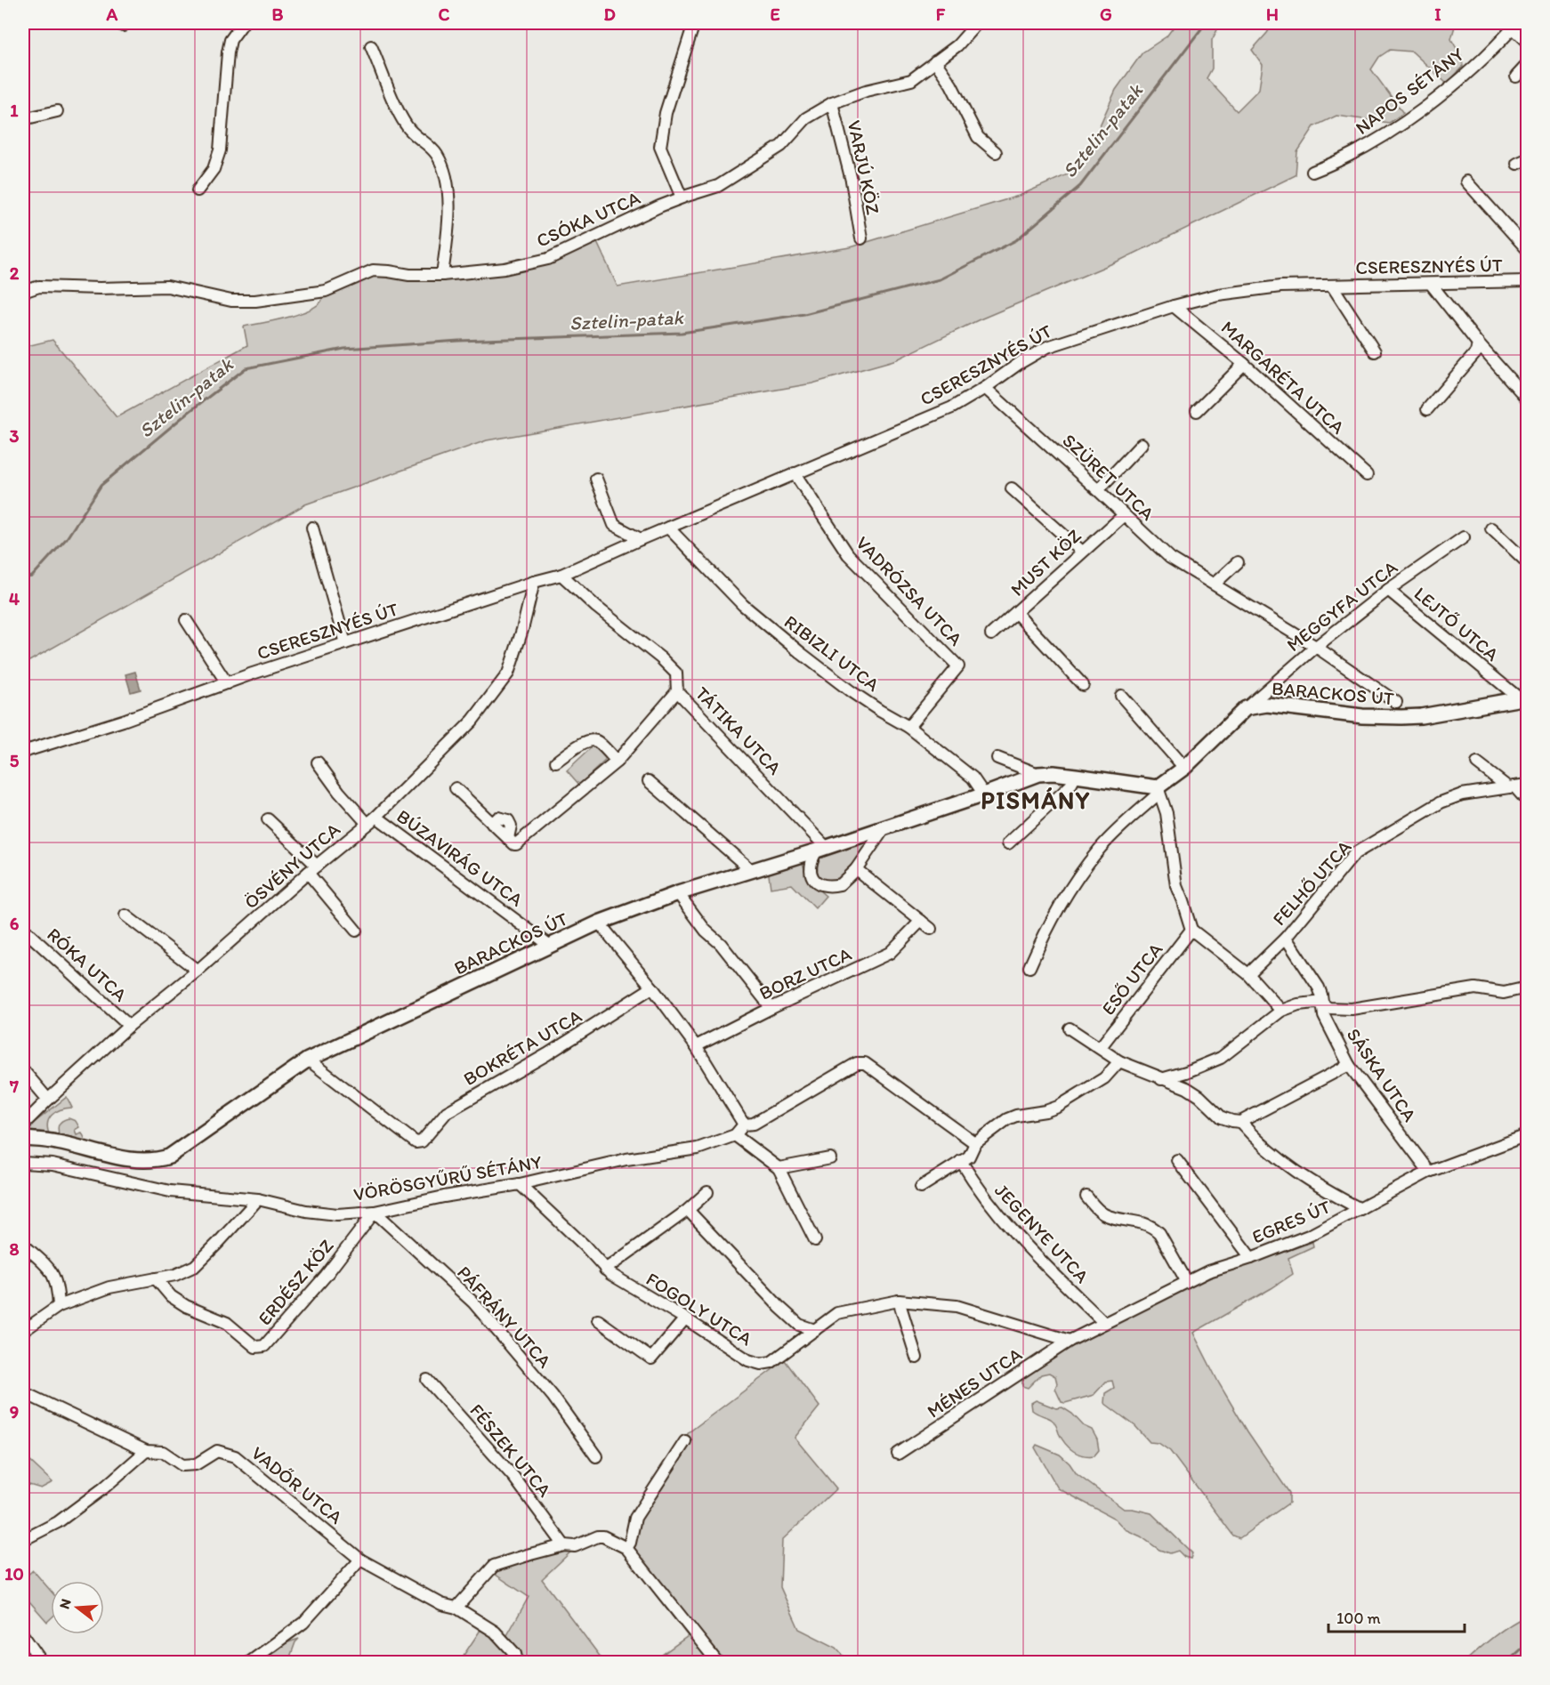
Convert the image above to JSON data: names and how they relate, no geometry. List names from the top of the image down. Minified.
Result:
{"streets":{"street":["NAPOS SÉTÁNY","VARJÚ KÖZ","CSÓKA UTCA","CSERESZNYÉS ÚT","MARGARÉTA UTCA","SZÜRET UTCA","MUST KÖZ","VADRÓZSA UTCA","MEGGYFA UTCA","LEJTŐ UTCA","RIBIZLI UTCA","BARACKOS ÚT","TÁTIKA UTCA","BÚZAVIRÁG UTCA","ÖSVÉNY UTCA","FELHŐ UTCA","RÓKA UTCA","BORZ UTCA","ESŐ UTCA","BOKRÉTA UTCA","SÁSKA UTCA","VÖRÖSGYŰRŰ SÉTÁNY","EGRES ÚT","JEGENYE UTCA","ERDÉSZ KÖZ","FOGOLY UTCA","PÁFRÁNY UTCA","MÉNES UTCA","FÉSZEK UTCA","VADŐR UTCA"]},"crossings":[["VARJÚ KÖZ","CSÓKA UTCA"],["CSERESZNYÉS ÚT","MARGARÉTA UTCA"],["CSERESZNYÉS ÚT","SZÜRET UTCA"],["CSERESZNYÉS ÚT","VADRÓZSA UTCA"],["CSERESZNYÉS ÚT","RIBIZLI UTCA"],["CSERESZNYÉS ÚT","TÁTIKA UTCA"],["CSERESZNYÉS ÚT","ÖSVÉNY UTCA"],["SZÜRET UTCA","MUST KÖZ"],["SZÜRET UTCA","MEGGYFA UTCA"],["VADRÓZSA UTCA","RIBIZLI UTCA"],["MEGGYFA UTCA","LEJTŐ UTCA"],["MEGGYFA UTCA","BARACKOS ÚT"],["LEJTŐ UTCA","BARACKOS ÚT"],["RIBIZLI UTCA","BARACKOS ÚT"],["BARACKOS ÚT","TÁTIKA UTCA"],["BARACKOS ÚT","BÚZAVIRÁG UTCA"],["BARACKOS ÚT","ÖSVÉNY UTCA"],["BARACKOS ÚT","BOKRÉTA UTCA"],["BÚZAVIRÁG UTCA","ÖSVÉNY UTCA"],["ÖSVÉNY UTCA","RÓKA UTCA"],["FELHŐ UTCA","SÁSKA UTCA"],["SÁSKA UTCA","EGRES ÚT"],["VÖRÖSGYŰRŰ SÉTÁNY","ERDÉSZ KÖZ"],["VÖRÖSGYŰRŰ SÉTÁNY","FOGOLY UTCA"],["VÖRÖSGYŰRŰ SÉTÁNY","PÁFRÁNY UTCA"],["EGRES ÚT","JEGENYE UTCA"],["EGRES ÚT","FOGOLY UTCA"],["EGRES ÚT","MÉNES UTCA"],["ERDÉSZ KÖZ","PÁFRÁNY UTCA"],["FOGOLY UTCA","MÉNES UTCA"]],"districts":["PISMÁNY"],"water":["Sztelin-patak"],"scale_bar":"100 m","north":"left","grid":{"columns":["A","B","C","D","E","F","G","H","I"],"rows":["1","2","3","4","5","6","7","8","9","10"]}}
